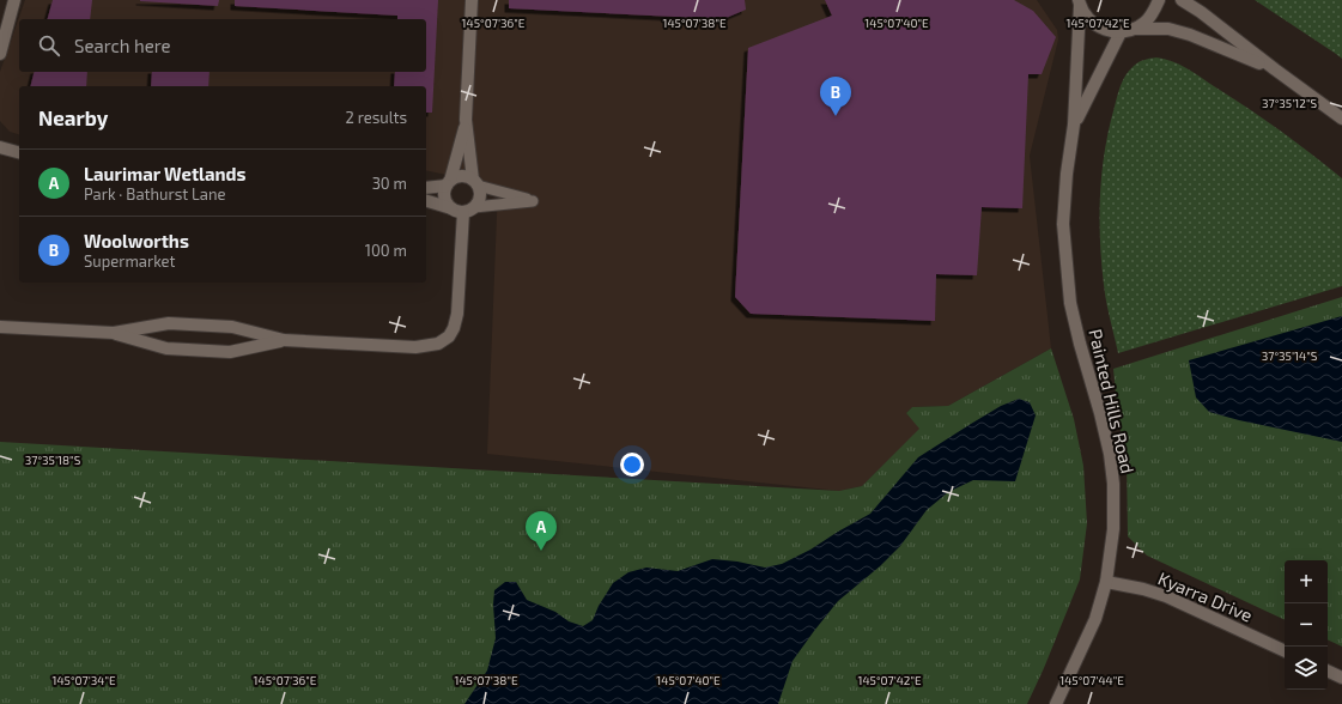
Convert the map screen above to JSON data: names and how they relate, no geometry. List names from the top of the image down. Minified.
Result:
{"streets":{"street":["Painted Hills Road","Kyarra Drive"]},"crossings":[["Painted Hills Road","Kyarra Drive"]],"page":{"search":"Search here","pins":["B","A"],"heading":["Nearby","2 results"],"list":[{"mark":"A","name":"Laurimar Wetlands","note":"Park · Bathurst Lane","value":"30 m"},{"mark":"B","name":"Woolworths","note":"Supermarket","value":"100 m"}],"map_buttons":["+","−"]},"coordinates":["145°07'36\"E","145°07'38\"E","145°07'40\"E","145°07'42\"E","37°35'12\"S","37°35'14\"S","37°35'18\"S","145°07'34\"E","145°07'44\"E"]}
